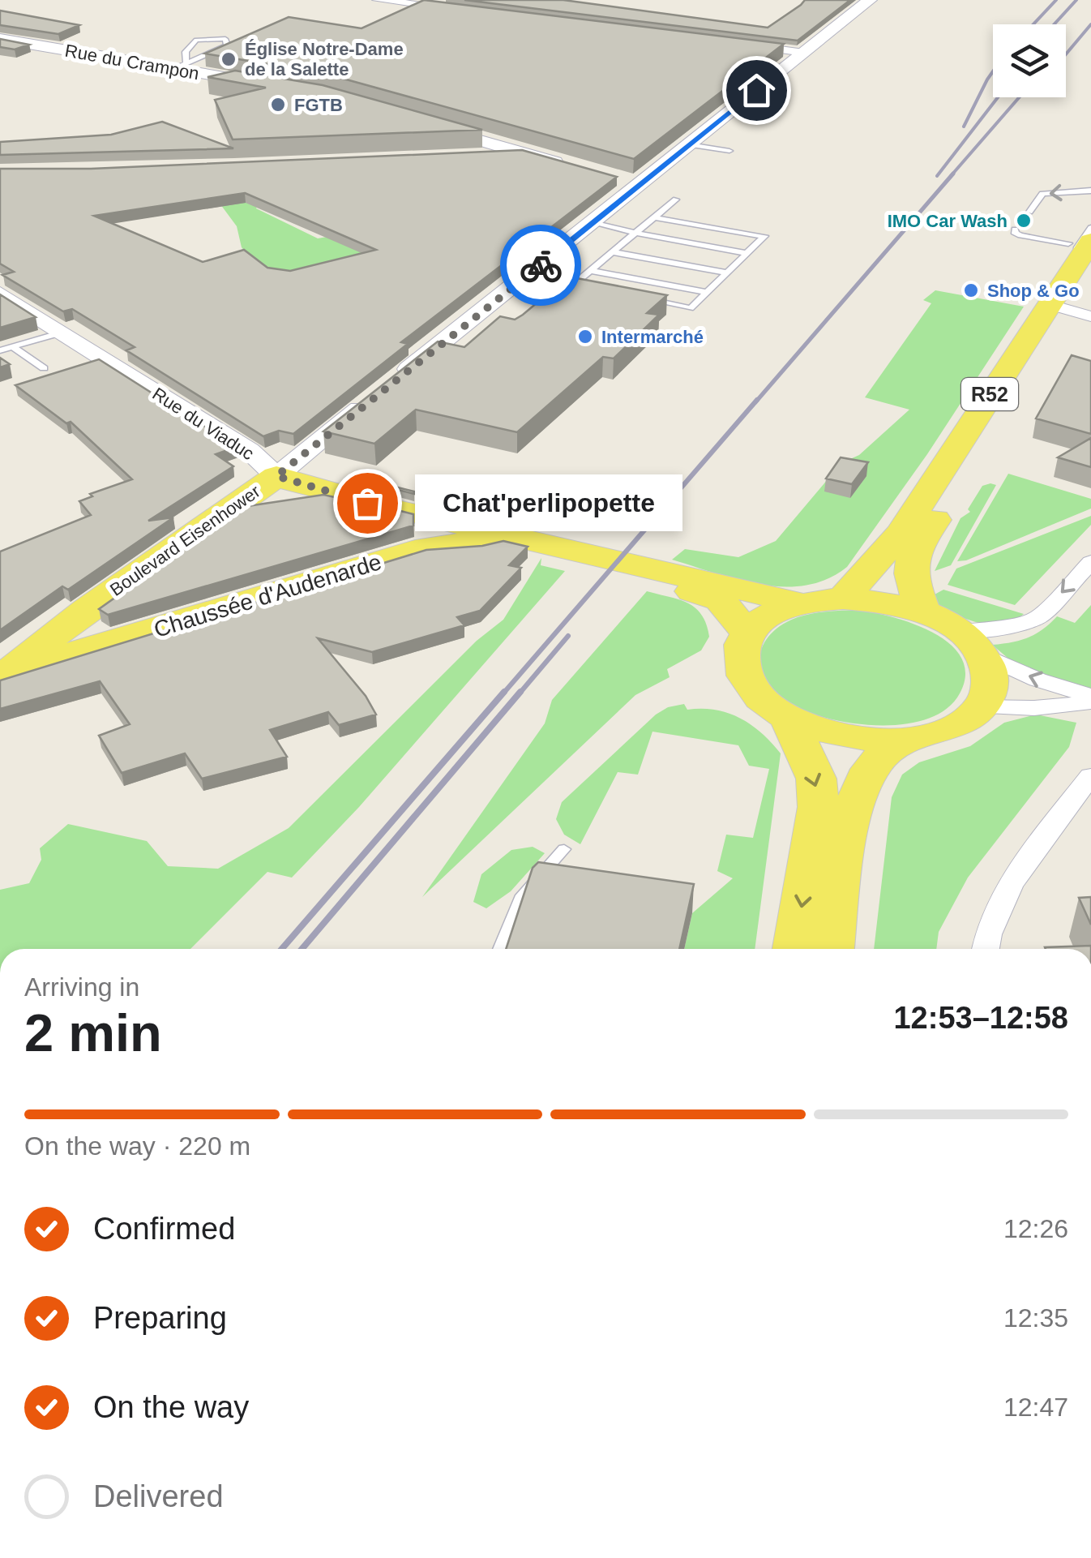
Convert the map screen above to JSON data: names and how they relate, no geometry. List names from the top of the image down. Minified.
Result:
{"streets":{"main road":["R52","Rue du Viaduc","Boulevard Eisenhower","Chaussée d'Audenarde"],"street":["Rue du Crampon"]},"crossings":[["R52","Rue du Viaduc"],["Rue du Viaduc","Boulevard Eisenhower"],["Rue du Viaduc","Chaussée d'Audenarde"],["Boulevard Eisenhower","Chaussée d'Audenarde"]],"places":["Église Notre-Dame de la Salette","FGTB","IMO Car Wash","Shop & Go","Intermarché","Chat'perlipopette"],"page":{"bubble":"Chat'perlipopette","heading":["2 min","Arriving in","12:53–12:58"],"bar":"On the way · 220 m","list":[["Confirmed","12:26"],["Preparing","12:35"],["On the way","12:47"],"Delivered"]}}
